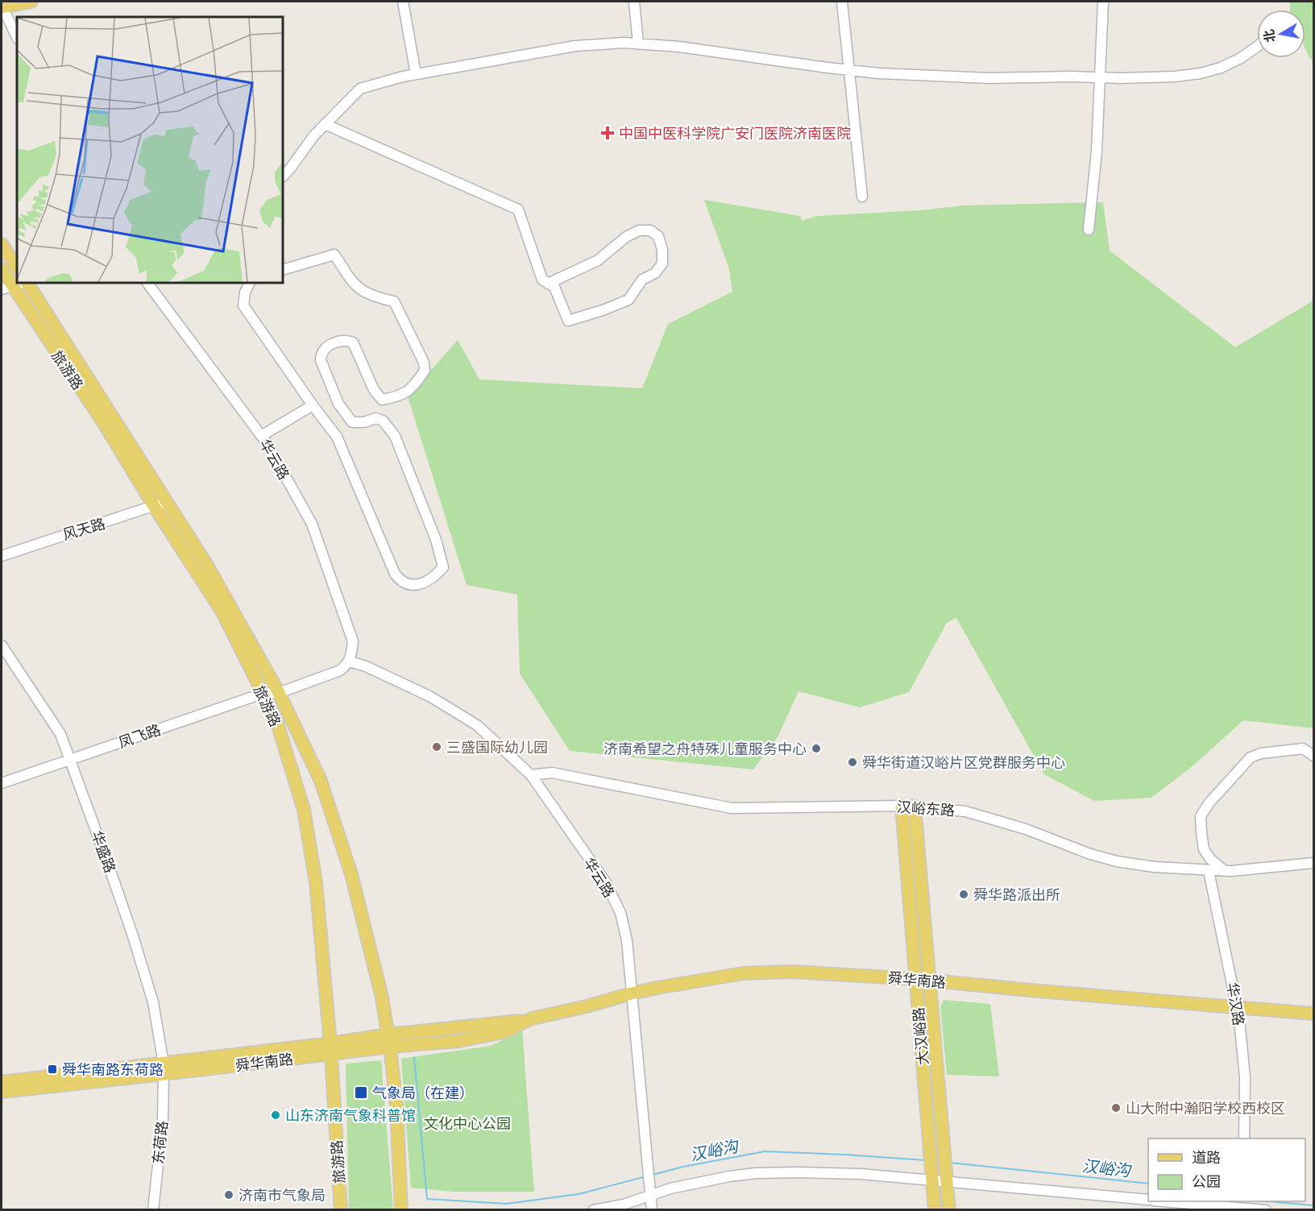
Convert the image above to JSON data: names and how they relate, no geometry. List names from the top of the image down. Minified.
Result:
{"streets":{"main road":["旅游路","舜华南路","大汉峪路"],"street":["华云路","风天路","凤飞路","汉峪东路","华盛路","华汉路","东荷路"]},"crossings":[["旅游路","风天路"],["旅游路","凤飞路"],["旅游路","舜华南路"],["华云路","汉峪东路"],["华云路","舜华南路"],["凤飞路","华盛路"],["汉峪东路","华汉路"],["汉峪东路","大汉峪路"],["华盛路","舜华南路"],["华盛路","东荷路"],["舜华南路","华汉路"],["舜华南路","大汉峪路"],["舜华南路","东荷路"]],"water":["汉峪沟"],"parks":["文化中心公园"],"places":{"health":["中国中医科学院广安门医院济南医院"],"other":["三盛国际幼儿园","济南希望之舟特殊儿童服务中心","舜华街道汉峪片区党群服务中心","舜华路派出所","山大附中瀚阳学校西校区","山东济南气象科普馆","济南市气象局"],"transit":["舜华南路东荷路","气象局（在建）"]},"legend":["道路","公园"],"north":"left"}
